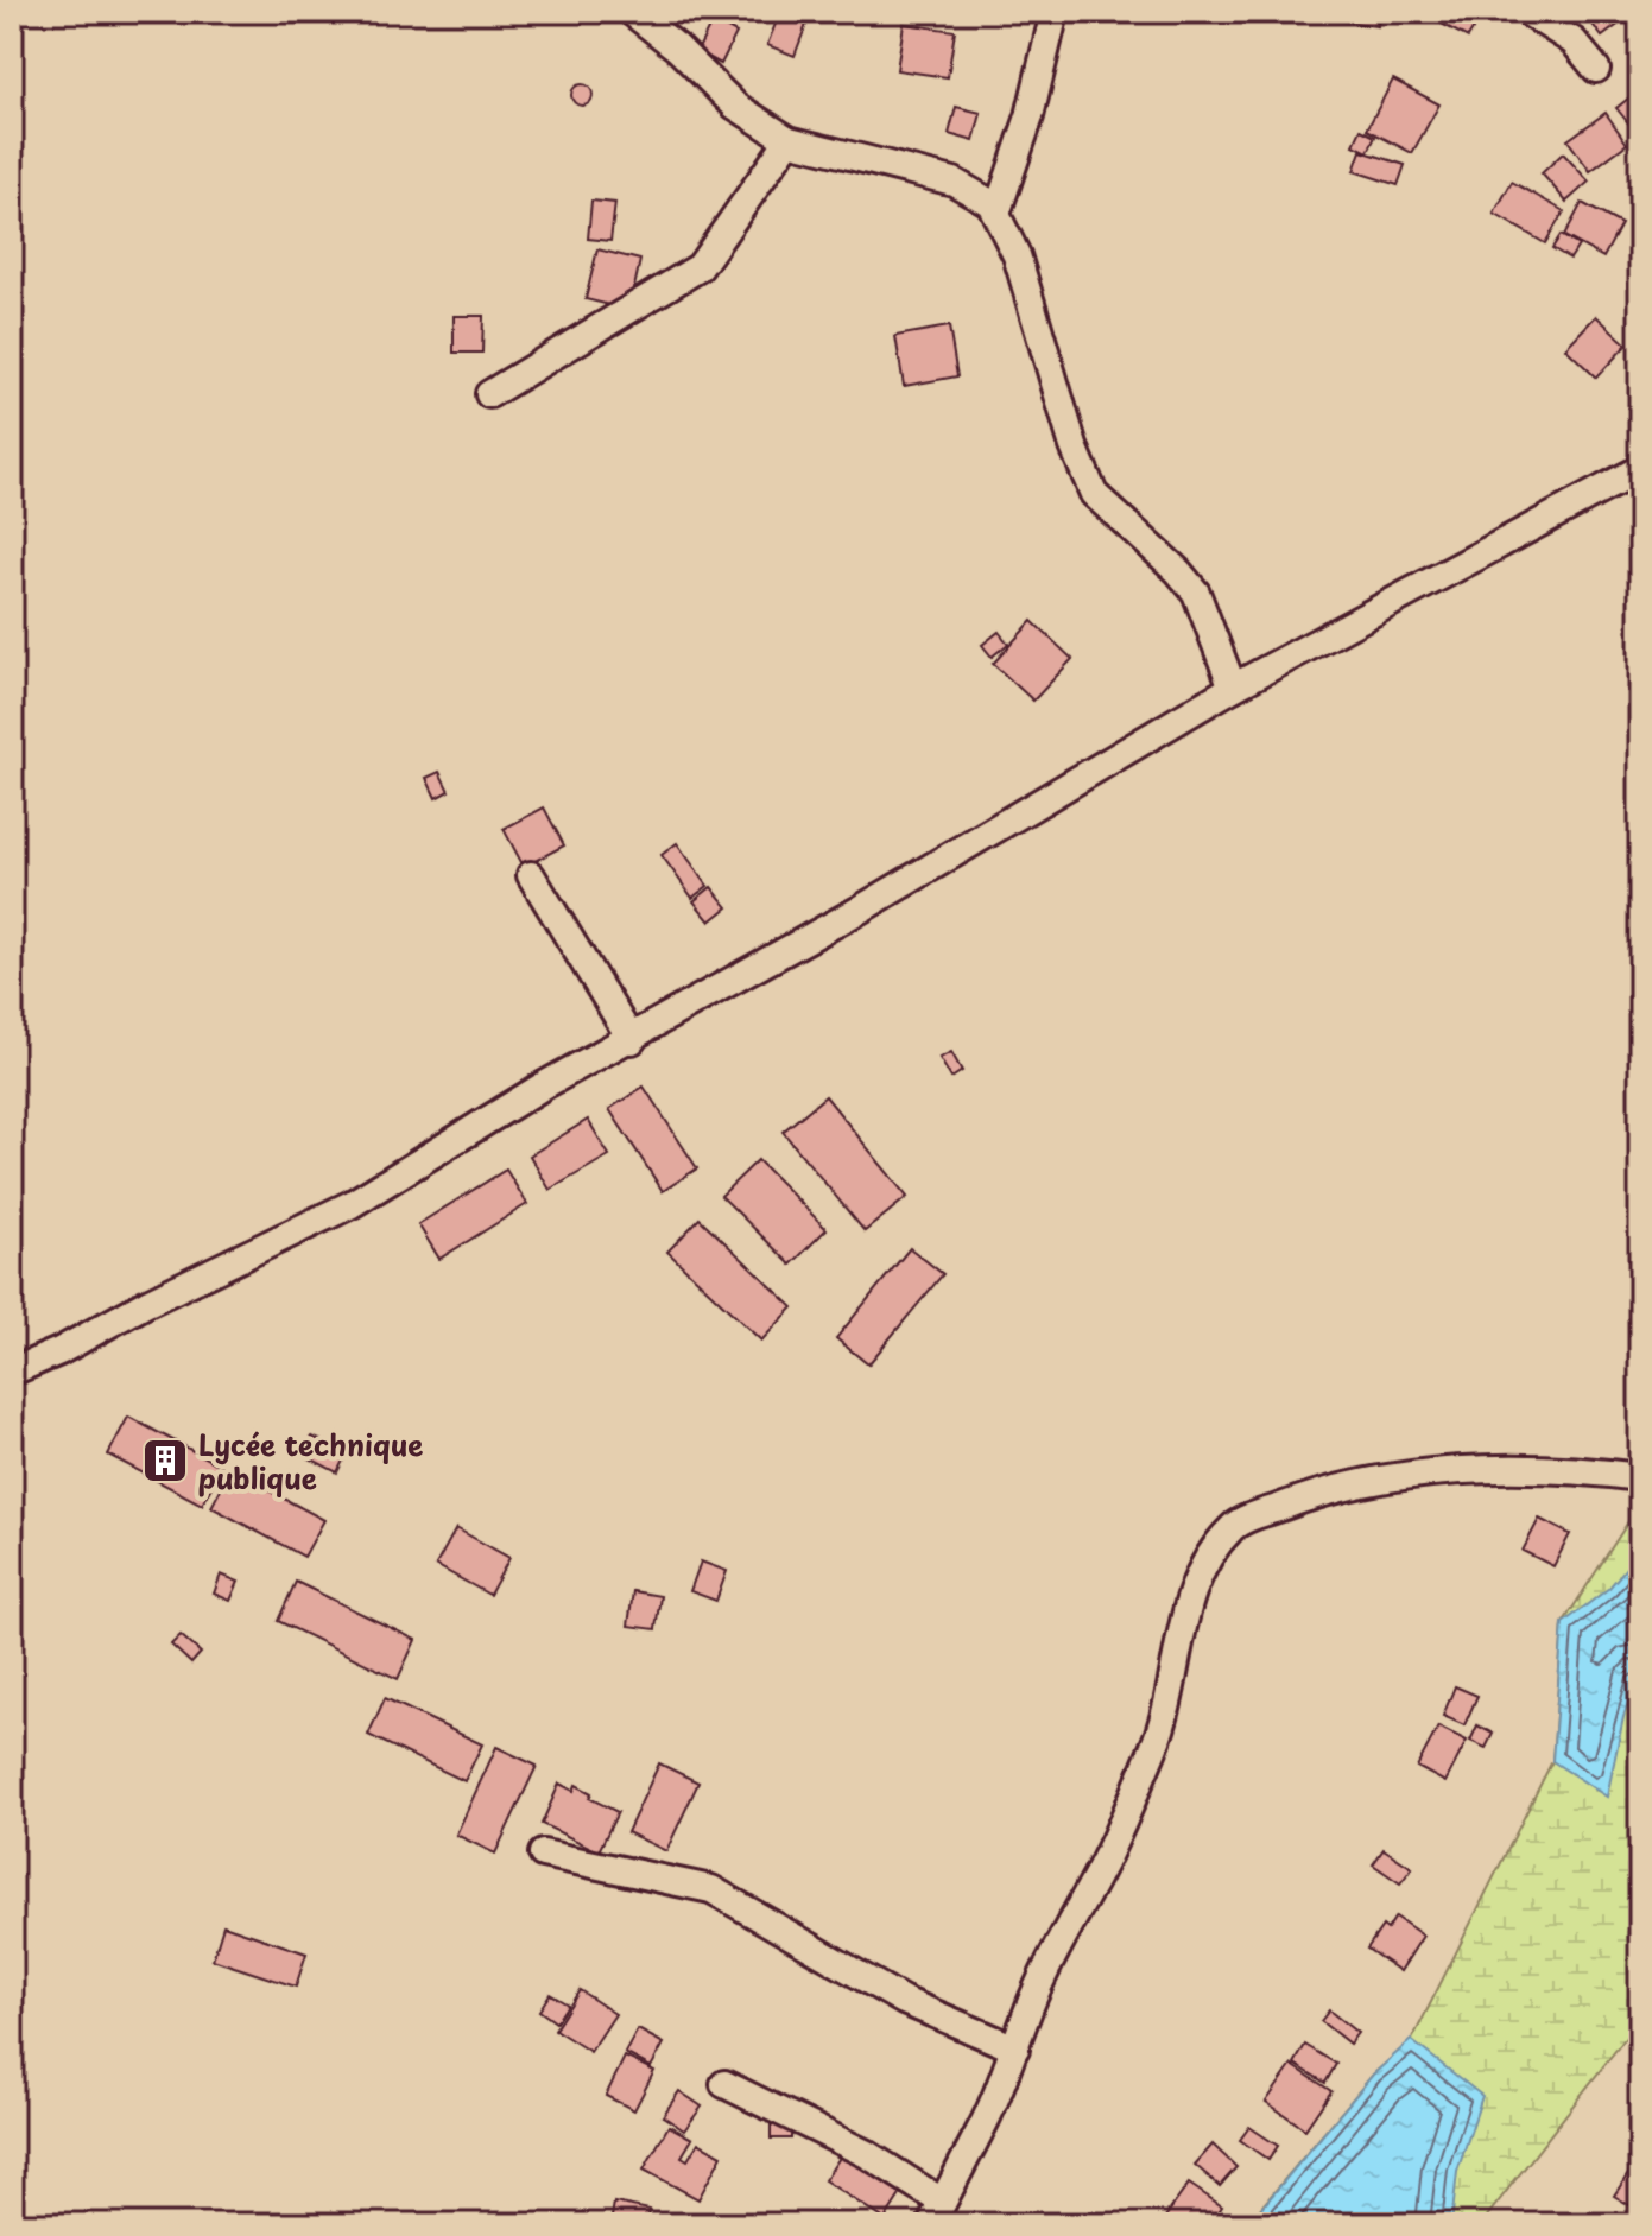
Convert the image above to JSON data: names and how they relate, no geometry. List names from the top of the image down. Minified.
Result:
{"places":{"building":["Lycée technique publique"]}}
